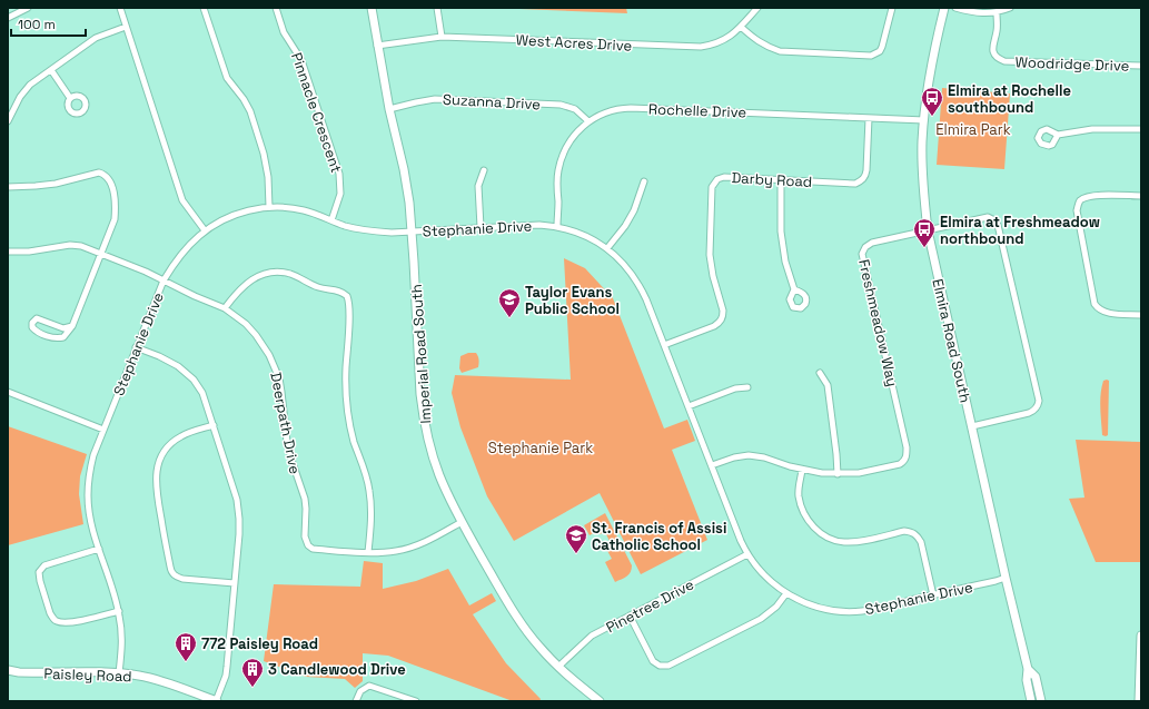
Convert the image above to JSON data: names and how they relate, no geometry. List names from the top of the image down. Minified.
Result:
{"streets":{"street":["West Acres Drive","Woodridge Drive","Suzanna Drive","Rochelle Drive","Pinnacle Crescent","Darby Road","Stephanie Drive","Freshmeadow Way","Elmira Road South","Imperial Road South","Deerpath Drive","Pinetree Drive","Paisley Road"]},"crossings":[["West Acres Drive","Imperial Road South"],["Suzanna Drive","Rochelle Drive"],["Suzanna Drive","Imperial Road South"],["Rochelle Drive","Darby Road"],["Rochelle Drive","Stephanie Drive"],["Rochelle Drive","Elmira Road South"],["Pinnacle Crescent","Stephanie Drive"],["Darby Road","Stephanie Drive"],["Stephanie Drive","Freshmeadow Way"],["Stephanie Drive","Elmira Road South"],["Stephanie Drive","Imperial Road South"],["Stephanie Drive","Deerpath Drive"],["Stephanie Drive","Pinetree Drive"],["Stephanie Drive","Paisley Road"],["Freshmeadow Way","Elmira Road South"],["Imperial Road South","Deerpath Drive"],["Imperial Road South","Pinetree Drive"]],"parks":["Elmira Park","Stephanie Park"],"places":{"bus stop":["Elmira at Rochelle southbound","Elmira at Freshmeadow northbound"],"school or university":["Taylor Evans Public School","St. Francis of Assisi Catholic School"],"building":["772 Paisley Road","3 Candlewood Drive"]},"scale_bar":"100 m"}
